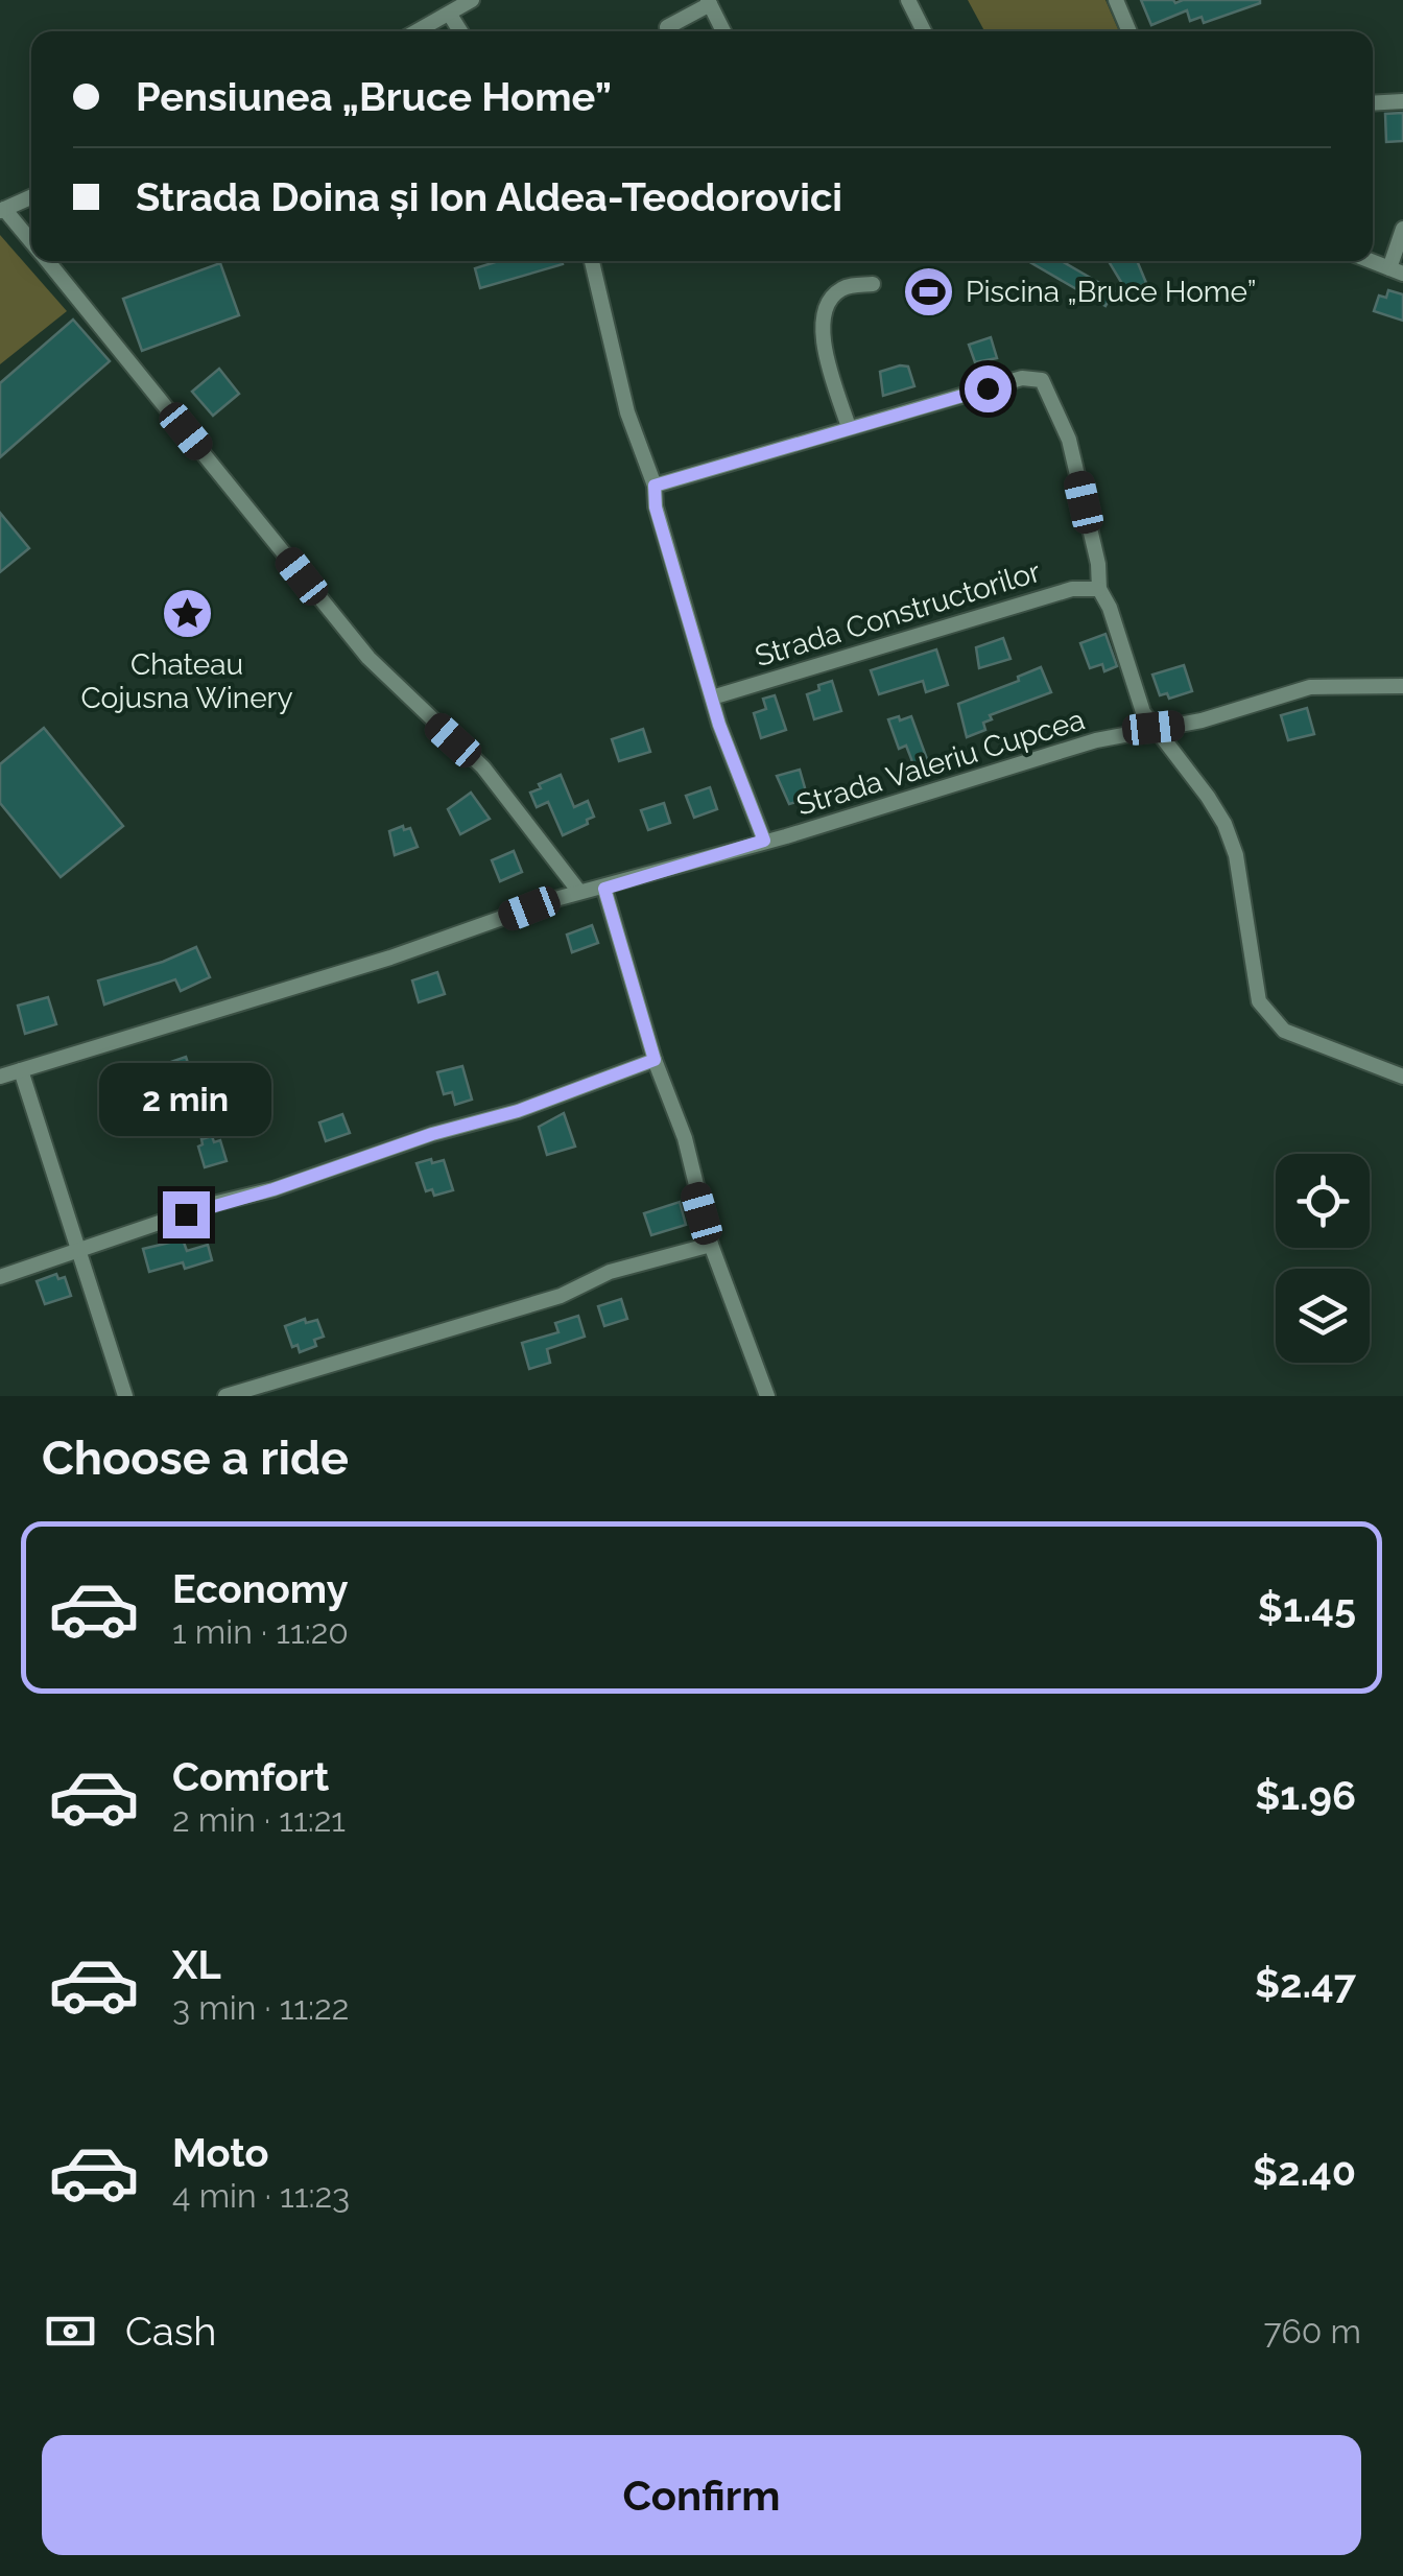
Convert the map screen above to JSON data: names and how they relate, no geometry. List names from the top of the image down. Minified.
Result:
{"streets":{"street":["Strada Constructorilor","Strada Valeriu Cupcea"]},"places":{"sports":["Piscina „Bruce Home”"],"place":["Chateau Cojusna Winery"]},"page":{"banner":["Pensiunea „Bruce Home”","Strada Doina și Ion Aldea-Teodorovici"],"bubble":"2 min","heading":"Choose a ride","list":[{"name":"Economy","note":"1 min · 11:20","value":"$1.45"},{"name":"Comfort","note":"2 min · 11:21","value":"$1.96"},{"name":"XL","note":"3 min · 11:22","value":"$2.47"},{"name":"Moto","note":"4 min · 11:23","value":"$2.40"}],"pay":["Cash","760 m"],"buttons":"Confirm"}}
